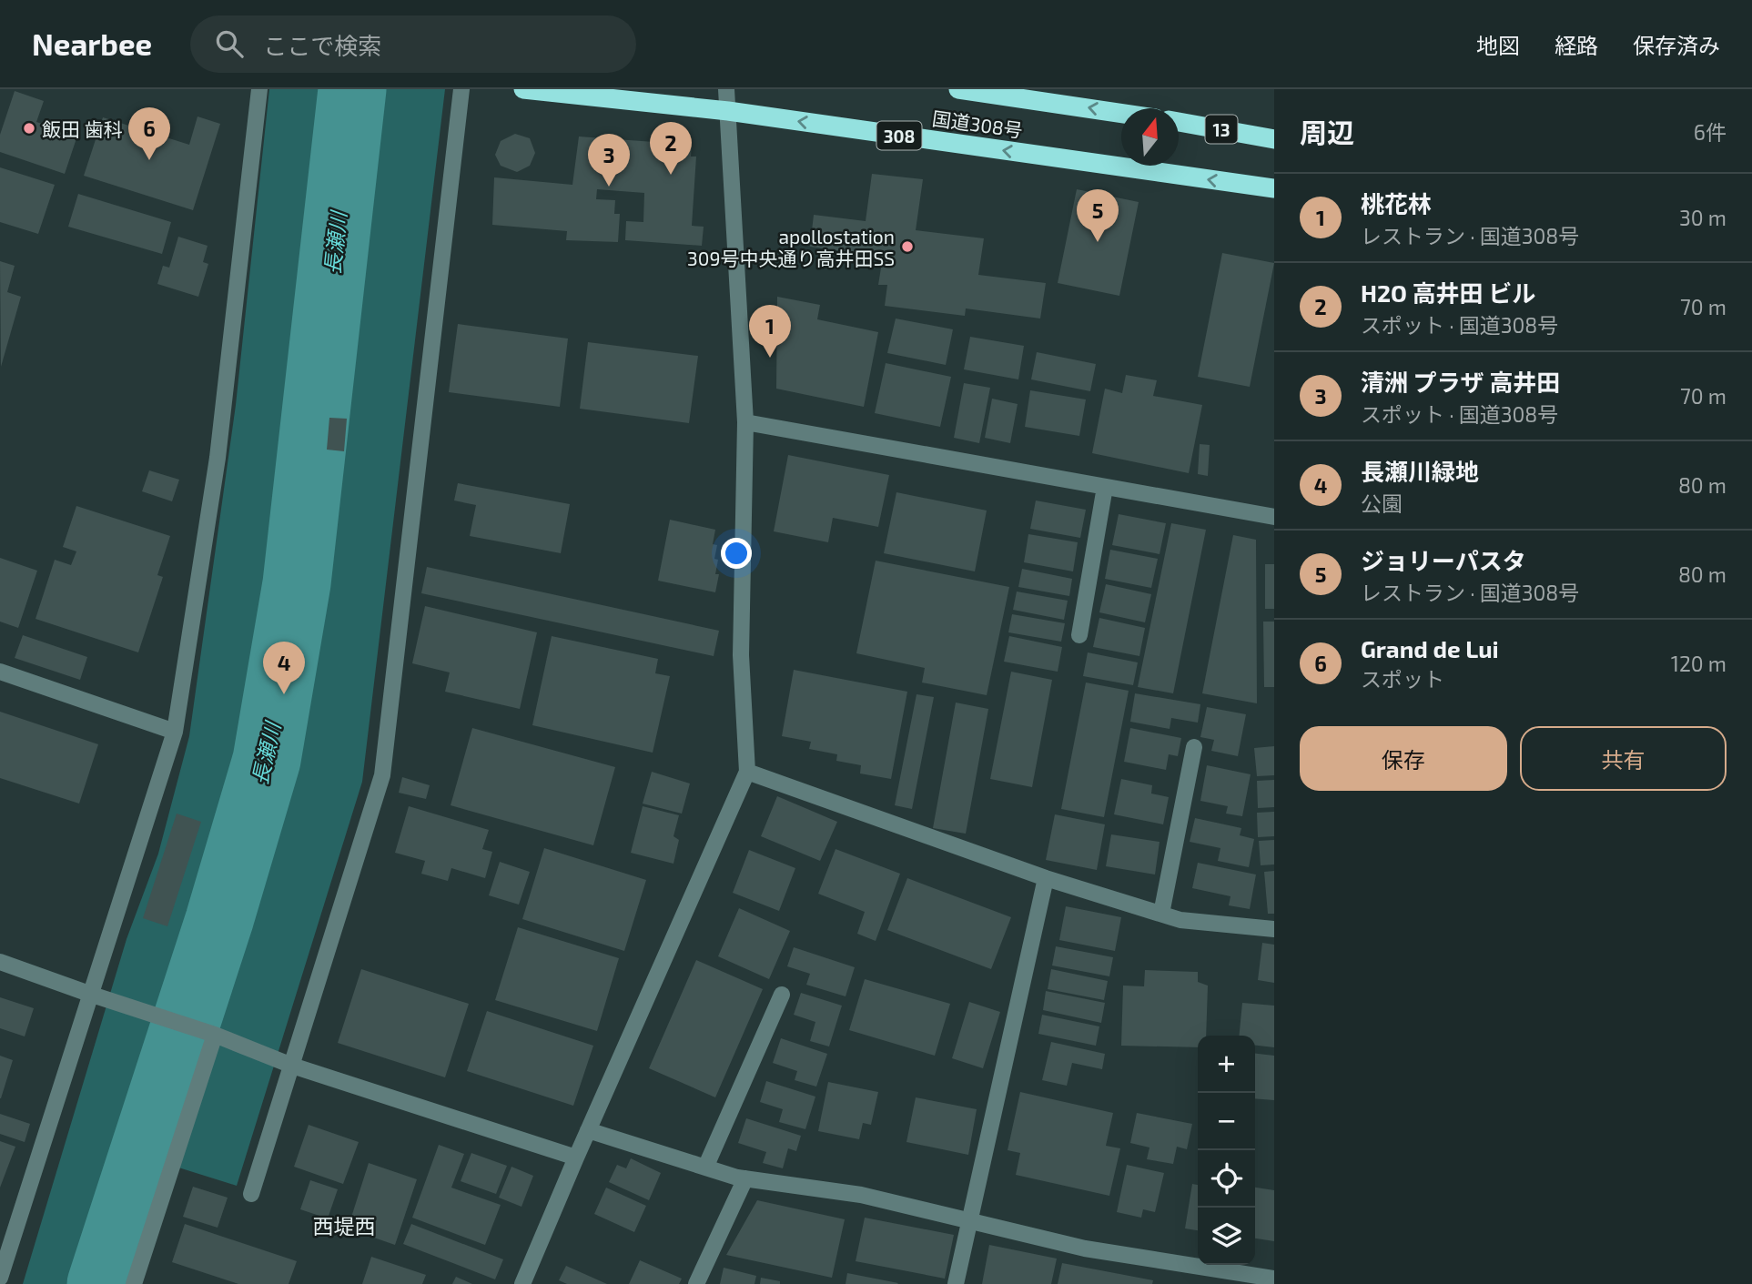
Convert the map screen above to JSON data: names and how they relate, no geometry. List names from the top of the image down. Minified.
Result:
{"streets":{"highway":["国道308号","13","308"]},"districts":["西堤西"],"water":["長瀬川"],"places":["飯田 歯科","apollostation 309号中央通り高井田SS"],"north":"top","page":{"header":"Nearbee","search":"ここで検索","nav":["地図","経路","保存済み"],"heading":["周辺","6件"],"pins":["6","2","3","5","1","4"],"list":[{"mark":"1","name":"桃花林","note":"レストラン · 国道308号","value":"30 m"},{"mark":"2","name":"H2O 高井田 ビル","note":"スポット · 国道308号","value":"70 m"},{"mark":"3","name":"清洲 プラザ 高井田","note":"スポット · 国道308号","value":"70 m"},{"mark":"4","name":"長瀬川緑地","note":"公園","value":"80 m"},{"mark":"5","name":"ジョリーパスタ","note":"レストラン · 国道308号","value":"80 m"},{"mark":"6","name":"Grand de Lui","note":"スポット","value":"120 m"}],"buttons":["保存","共有"],"map_buttons":["+","−"]}}
